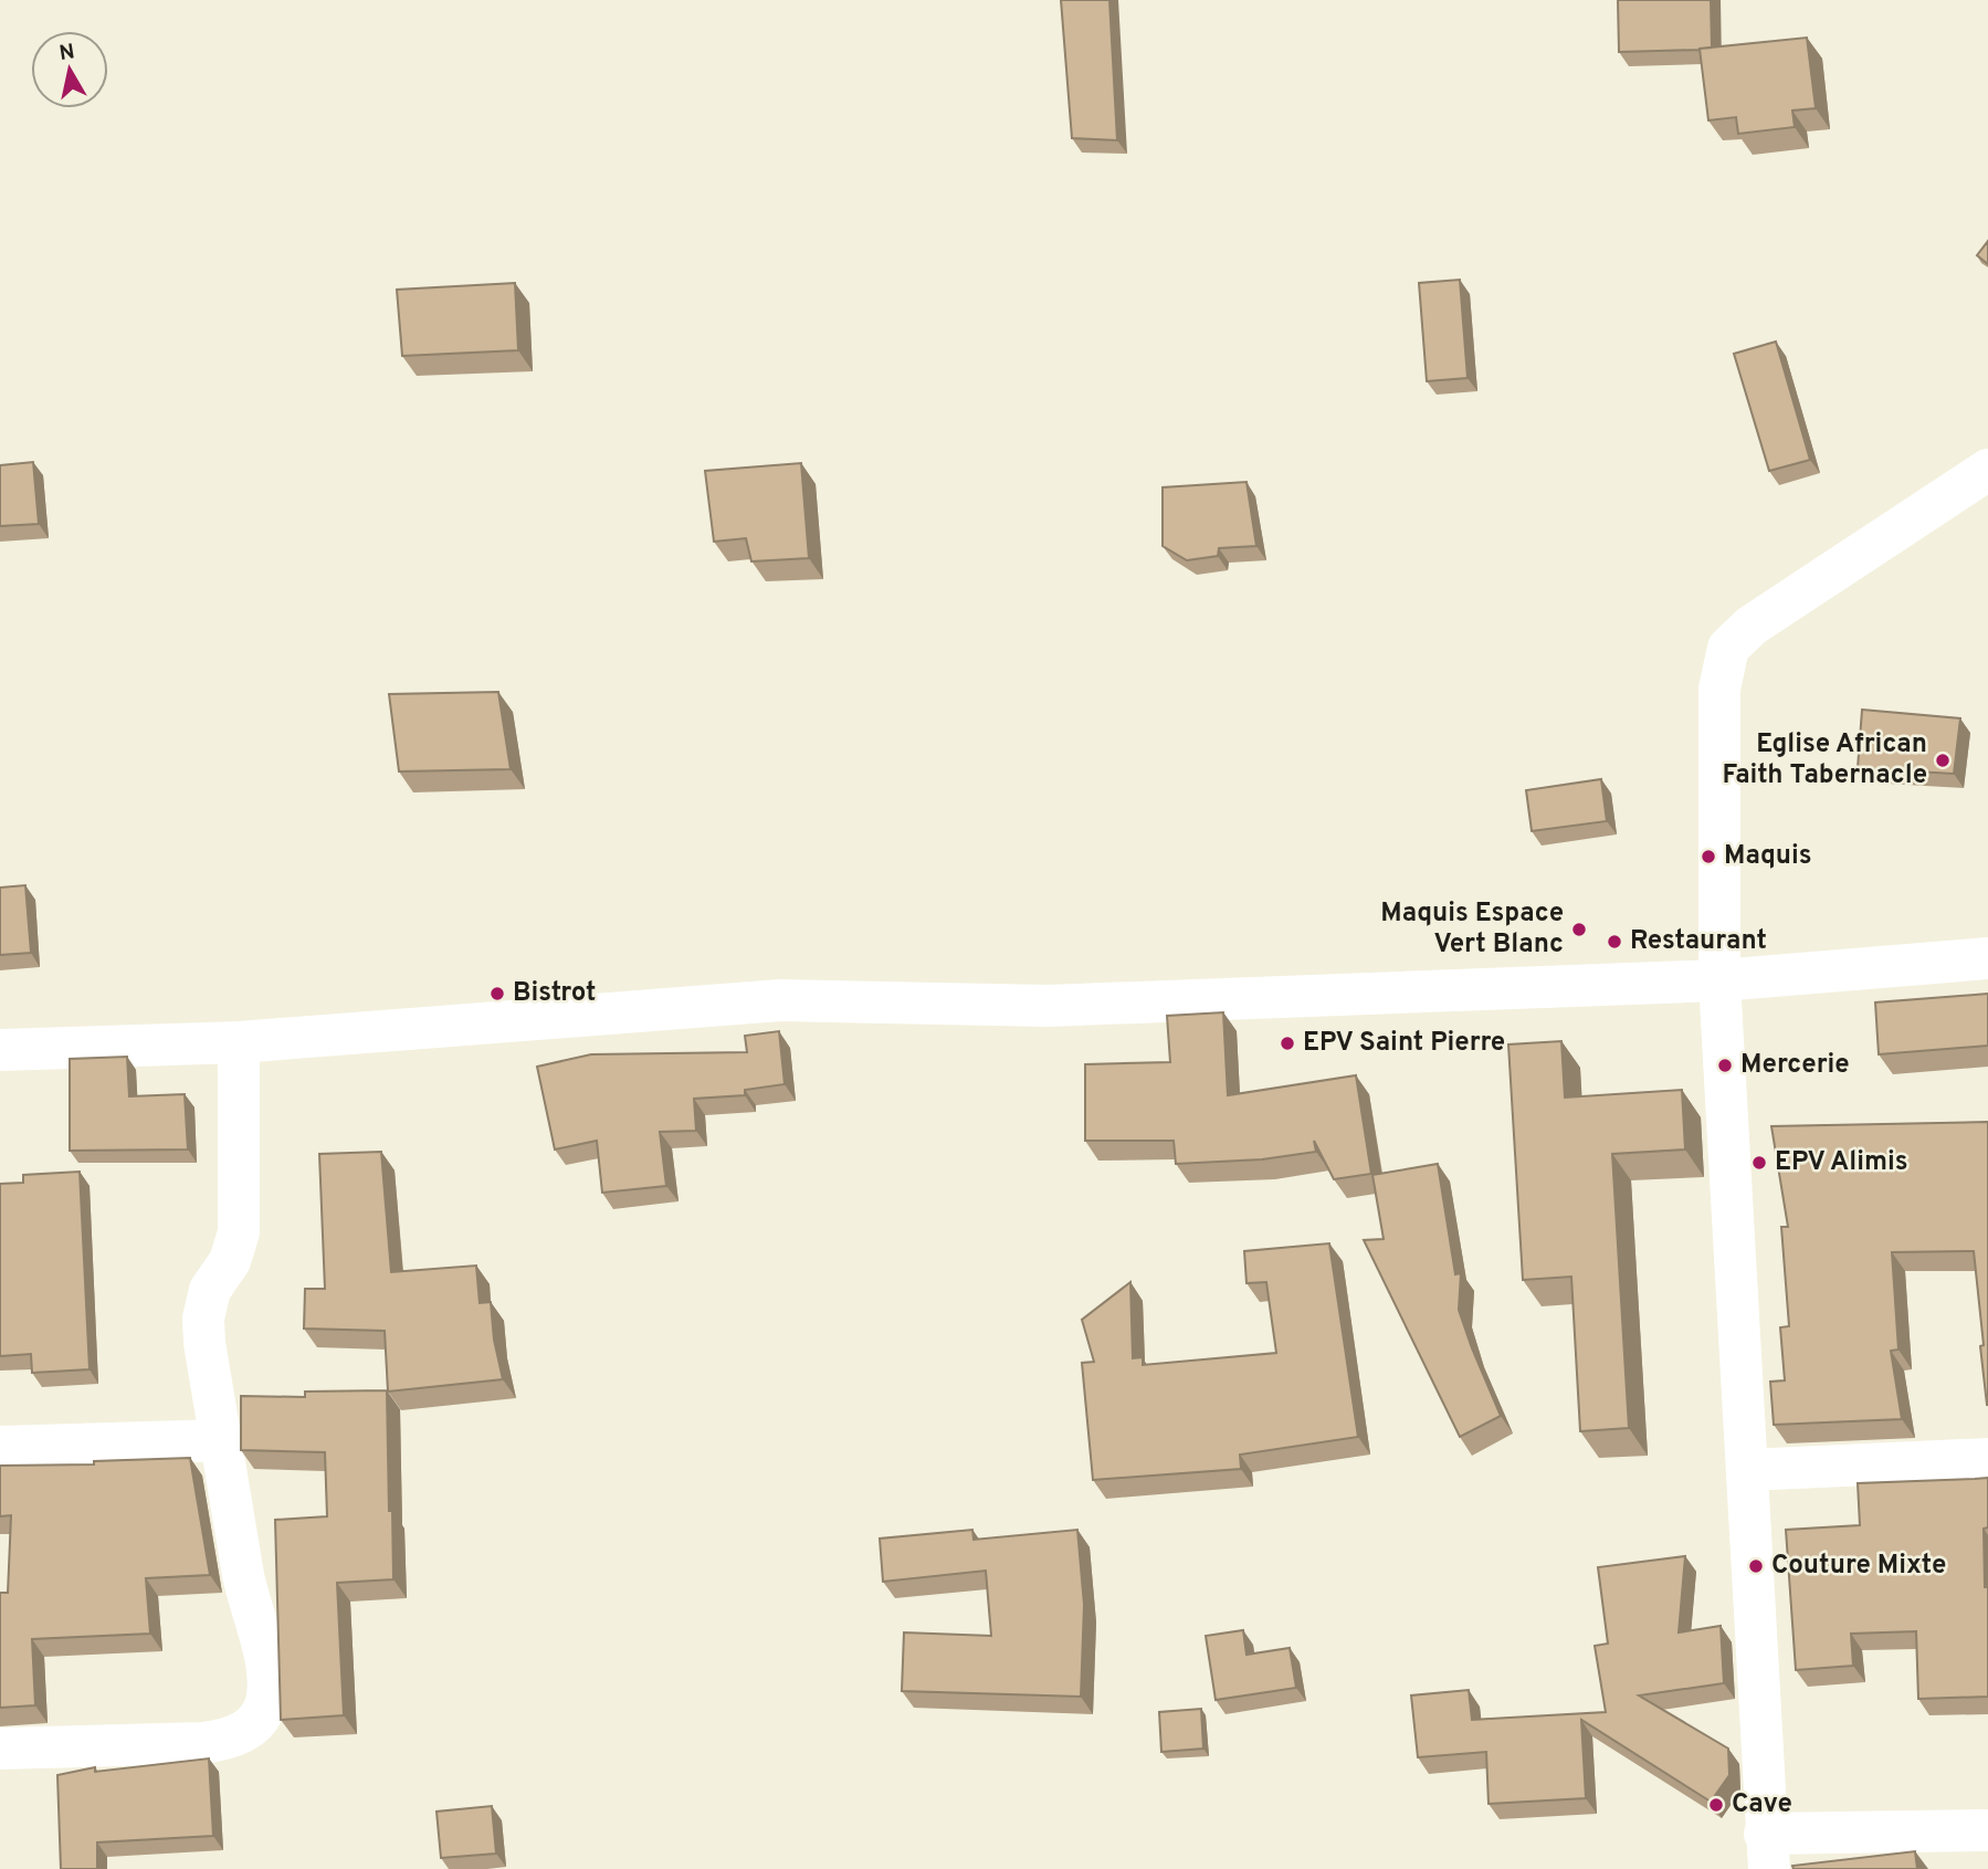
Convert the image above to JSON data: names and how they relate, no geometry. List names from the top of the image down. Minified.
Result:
{"places":["Eglise African Faith Tabernacle","Maquis","Maquis Espace Vert Blanc","Restaurant","Bistrot","EPV Saint Pierre","Mercerie","EPV Alimis","Couture Mixte","Cave"],"north":"top"}
